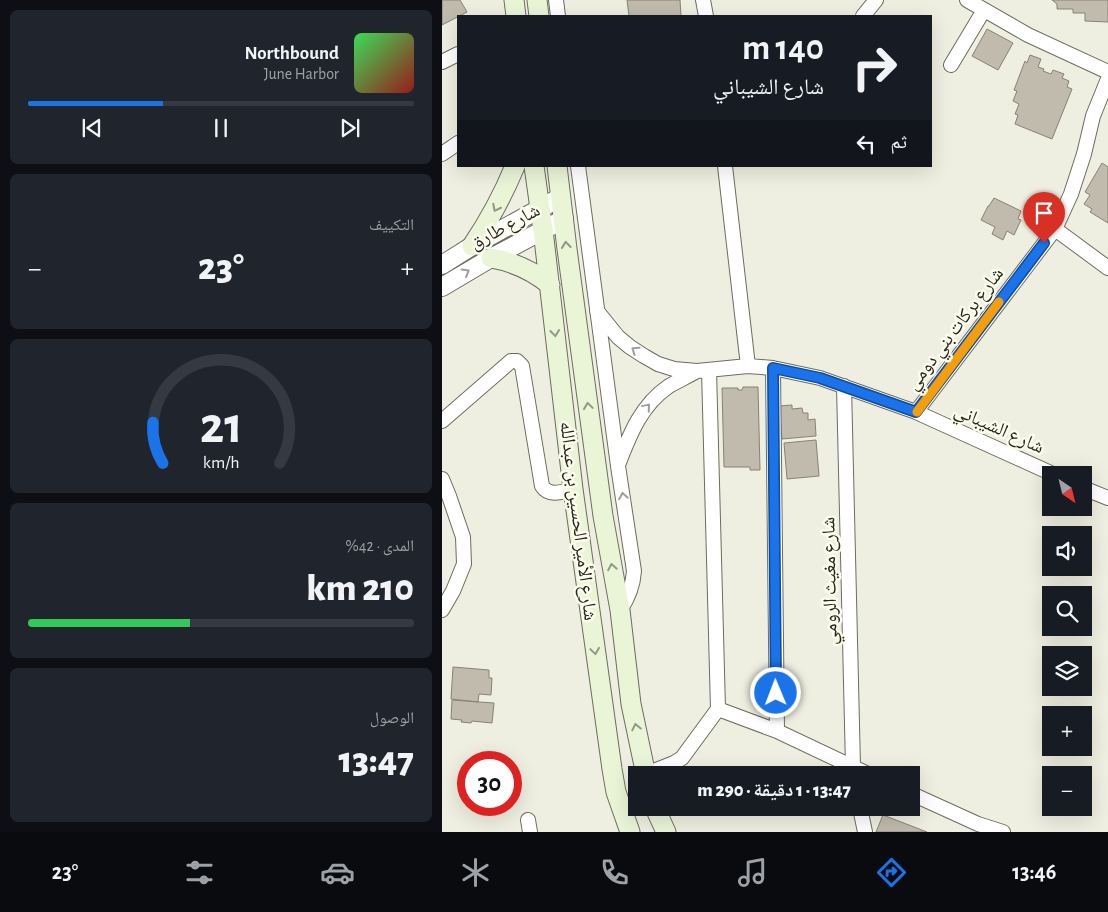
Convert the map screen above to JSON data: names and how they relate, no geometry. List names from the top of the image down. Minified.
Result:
{"streets":{"main road":["شارع الأمير الحسين بن عبدالله"],"street":["شارع طارق","شارع بركات بني دومي","شارع الشيباني","شارع مغيث الرومي"]},"crossings":[["شارع طارق","شارع الأمير الحسين بن عبدالله"],["شارع بركات بني دومي","شارع الشيباني"],["شارع الشيباني","شارع مغيث الرومي"]],"north":"bottom right","page":{"turn":["140 m","شارع الشيباني"],"song":["Northbound","June Harbor"],"then":"ثم","tile":["التكييف",["المدى · 42%","210 km"],["الوصول","13:47"]],"heat":["−","23°","+"],"map_buttons":["+","−"],"limit":"30","trip":"13:47 · 1 دقيقة · 290 m","tabs":["13:46","23°"],"gauge":["21","km/h"]}}
